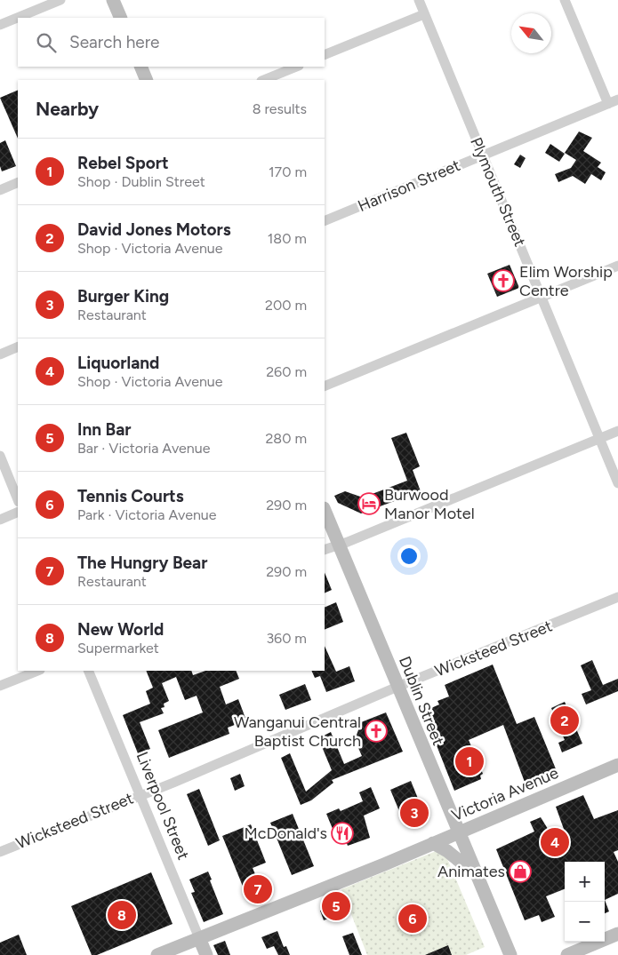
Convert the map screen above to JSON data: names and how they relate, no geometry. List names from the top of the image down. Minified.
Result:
{"streets":{"main road":["Dublin Street","Victoria Avenue","Liverpool Street"],"street":["Harrison Street","Plymouth Street","Wicksteed Street"]},"crossings":[["Harrison Street","Plymouth Street"],["Wicksteed Street","Dublin Street"],["Wicksteed Street","Liverpool Street"],["Dublin Street","Victoria Avenue"],["Victoria Avenue","Liverpool Street"]],"places":{"church":["Elim Worship Centre","Wanganui Central Baptist Church"],"hotel":["Burwood Manor Motel"],"restaurant":["McDonald's"],"shop":["Animates"]},"north":"top left","page":{"search":"Search here","heading":["Nearby","8 results"],"list":[{"mark":"1","name":"Rebel Sport","note":"Shop · Dublin Street","value":"170 m"},{"mark":"2","name":"David Jones Motors","note":"Shop · Victoria Avenue","value":"180 m"},{"mark":"3","name":"Burger King","note":"Restaurant","value":"200 m"},{"mark":"4","name":"Liquorland","note":"Shop · Victoria Avenue","value":"260 m"},{"mark":"5","name":"Inn Bar","note":"Bar · Victoria Avenue","value":"280 m"},{"mark":"6","name":"Tennis Courts","note":"Park · Victoria Avenue","value":"290 m"},{"mark":"7","name":"The Hungry Bear","note":"Restaurant","value":"290 m"},{"mark":"8","name":"New World","note":"Supermarket","value":"360 m"}],"pins":["2","1","3","4","7","5","8","6"],"map_buttons":["+","−"]}}
